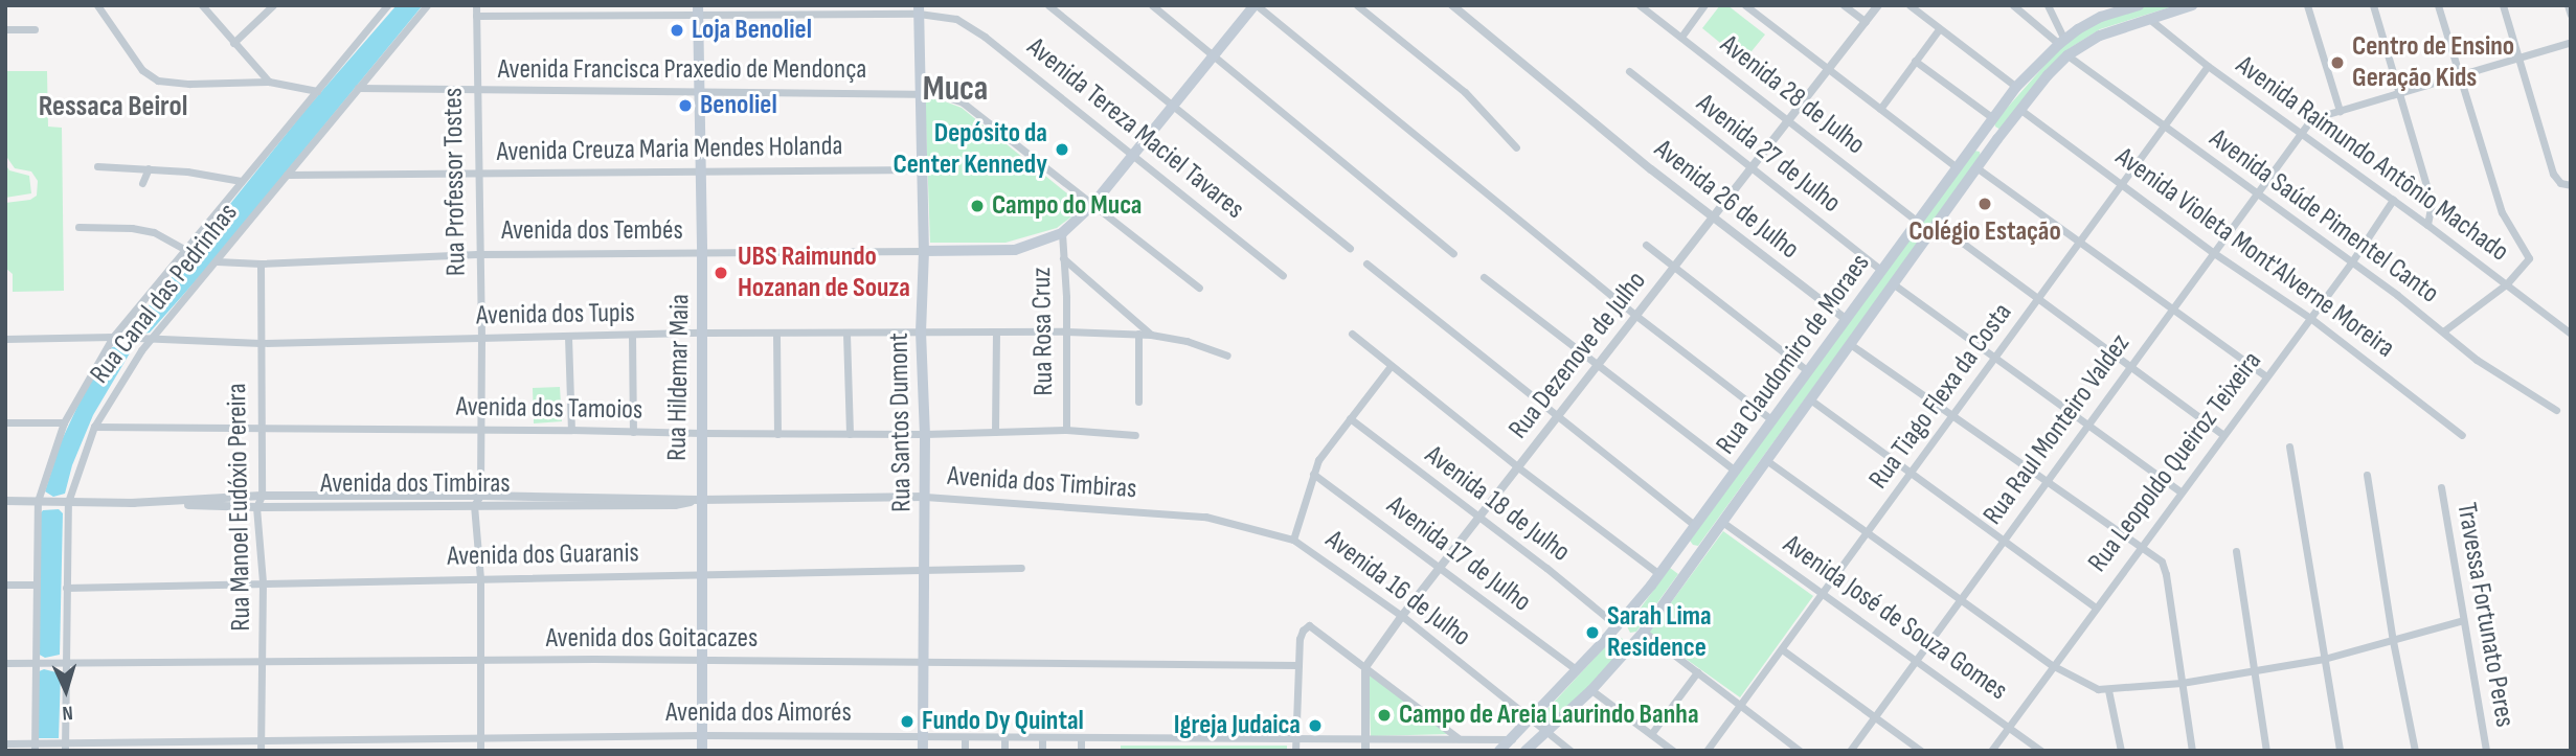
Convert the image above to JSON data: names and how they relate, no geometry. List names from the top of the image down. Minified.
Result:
{"streets":{"main road":["Rua Claudomiro de Moraes","Rua Hildemar Maia","Rua Santos Dumont"],"street":["Avenida Francisca Praxedio de Mendonça","Avenida 28 de Julho","Avenida Tereza Maciel Tavares","Avenida Creuza Maria Mendes Holanda","Avenida 27 de Julho","Avenida Raimundo Antônio Machado","Rua Professor Tostes","Avenida 26 de Julho","Avenida Saúde Pimentel Canto","Avenida dos Tembés","Avenida Violeta Mont'Alverne Moreira","Rua Canal das Pedrinhas","Avenida dos Tupis","Rua Rosa Cruz","Rua Dezenove de Julho","Rua Tiago Flexa da Costa","Avenida dos Tamoios","Rua Raul Monteiro Valdez","Rua Leopoldo Queiroz Teixeira","Avenida dos Timbiras","Avenida 18 de Julho","Rua Manoel Eudóxio Pereira","Avenida 17 de Julho","Avenida dos Guaranis","Avenida 16 de Julho","Travessa Fortunato Peres","Avenida José de Souza Gomes","Avenida dos Goitacazes","Avenida dos Aimorés"]},"crossings":[["Avenida Francisca Praxedio de Mendonça","Rua Professor Tostes"],["Avenida Francisca Praxedio de Mendonça","Rua Canal das Pedrinhas"],["Avenida Francisca Praxedio de Mendonça","Rua Hildemar Maia"],["Avenida Francisca Praxedio de Mendonça","Rua Santos Dumont"],["Avenida 28 de Julho","Rua Claudomiro de Moraes"],["Avenida 28 de Julho","Rua Dezenove de Julho"],["Avenida Tereza Maciel Tavares","Rua Professor Tostes"],["Avenida Tereza Maciel Tavares","Rua Hildemar Maia"],["Avenida Tereza Maciel Tavares","Rua Santos Dumont"],["Avenida Creuza Maria Mendes Holanda","Rua Professor Tostes"],["Avenida Creuza Maria Mendes Holanda","Rua Canal das Pedrinhas"],["Avenida Creuza Maria Mendes Holanda","Rua Hildemar Maia"],["Avenida Creuza Maria Mendes Holanda","Rua Santos Dumont"],["Avenida 27 de Julho","Rua Claudomiro de Moraes"],["Avenida 27 de Julho","Rua Dezenove de Julho"],["Avenida Raimundo Antônio Machado","Rua Claudomiro de Moraes"],["Avenida Raimundo Antônio Machado","Rua Tiago Flexa da Costa"],["Avenida Raimundo Antônio Machado","Rua Raul Monteiro Valdez"],["Avenida Raimundo Antônio Machado","Rua Leopoldo Queiroz Teixeira"],["Rua Professor Tostes","Avenida dos Tembés"],["Rua Professor Tostes","Avenida dos Tupis"],["Rua Professor Tostes","Avenida dos Tamoios"],["Rua Professor Tostes","Avenida dos Timbiras"],["Avenida 26 de Julho","Rua Claudomiro de Moraes"],["Avenida 26 de Julho","Rua Dezenove de Julho"],["Avenida Saúde Pimentel Canto","Rua Claudomiro de Moraes"],["Avenida Saúde Pimentel Canto","Rua Tiago Flexa da Costa"],["Avenida Saúde Pimentel Canto","Rua Raul Monteiro Valdez"],["Avenida Saúde Pimentel Canto","Rua Leopoldo Queiroz Teixeira"],["Avenida dos Tembés","Rua Canal das Pedrinhas"],["Avenida dos Tembés","Rua Hildemar Maia"],["Avenida dos Tembés","Rua Santos Dumont"],["Avenida dos Tembés","Rua Manoel Eudóxio Pereira"],["Avenida Violeta Mont'Alverne Moreira","Rua Claudomiro de Moraes"],["Avenida Violeta Mont'Alverne Moreira","Rua Tiago Flexa da Costa"],["Avenida Violeta Mont'Alverne Moreira","Rua Raul Monteiro Valdez"],["Avenida Violeta Mont'Alverne Moreira","Rua Leopoldo Queiroz Teixeira"],["Rua Canal das Pedrinhas","Avenida dos Tupis"],["Rua Canal das Pedrinhas","Avenida dos Tamoios"],["Rua Canal das Pedrinhas","Avenida dos Timbiras"],["Rua Canal das Pedrinhas","Avenida dos Guaranis"],["Rua Canal das Pedrinhas","Avenida dos Goitacazes"],["Rua Canal das Pedrinhas","Avenida dos Aimorés"],["Avenida dos Tupis","Rua Rosa Cruz"],["Avenida dos Tupis","Rua Hildemar Maia"],["Avenida dos Tupis","Rua Santos Dumont"],["Avenida dos Tupis","Rua Manoel Eudóxio Pereira"],["Rua Rosa Cruz","Avenida dos Tamoios"],["Rua Claudomiro de Moraes","Avenida 18 de Julho"],["Rua Claudomiro de Moraes","Avenida 17 de Julho"],["Rua Claudomiro de Moraes","Avenida 16 de Julho"],["Rua Claudomiro de Moraes","Avenida José de Souza Gomes"],["Rua Claudomiro de Moraes","Avenida dos Aimorés"],["Rua Dezenove de Julho","Avenida 18 de Julho"],["Rua Dezenove de Julho","Avenida 17 de Julho"],["Rua Dezenove de Julho","Avenida 16 de Julho"],["Rua Hildemar Maia","Avenida dos Tamoios"],["Rua Hildemar Maia","Avenida dos Timbiras"],["Rua Hildemar Maia","Avenida dos Guaranis"],["Rua Hildemar Maia","Avenida dos Goitacazes"],["Rua Hildemar Maia","Avenida dos Aimorés"],["Rua Tiago Flexa da Costa","Avenida José de Souza Gomes"],["Avenida dos Tamoios","Rua Santos Dumont"],["Avenida dos Tamoios","Rua Manoel Eudóxio Pereira"],["Rua Santos Dumont","Avenida dos Timbiras"],["Rua Santos Dumont","Avenida dos Guaranis"],["Rua Santos Dumont","Avenida dos Goitacazes"],["Rua Santos Dumont","Avenida dos Aimorés"],["Rua Raul Monteiro Valdez","Avenida José de Souza Gomes"],["Rua Leopoldo Queiroz Teixeira","Avenida José de Souza Gomes"],["Avenida dos Timbiras","Rua Manoel Eudóxio Pereira"],["Avenida dos Timbiras","Avenida 16 de Julho"],["Rua Manoel Eudóxio Pereira","Avenida dos Guaranis"],["Rua Manoel Eudóxio Pereira","Avenida dos Goitacazes"],["Rua Manoel Eudóxio Pereira","Avenida dos Aimorés"]],"districts":["Muca","Ressaca Beirol"],"places":["Loja Benoliel","Centro de Ensino Geração Kids","Benoliel","Depósito da Center Kennedy","Colégio Estação","Campo do Muca","UBS Raimundo Hozanan de Souza","Sarah Lima Residence","Campo de Areia Laurindo Banha","Fundo Dy Quintal","Igreja Judaica"],"north":"bottom"}
